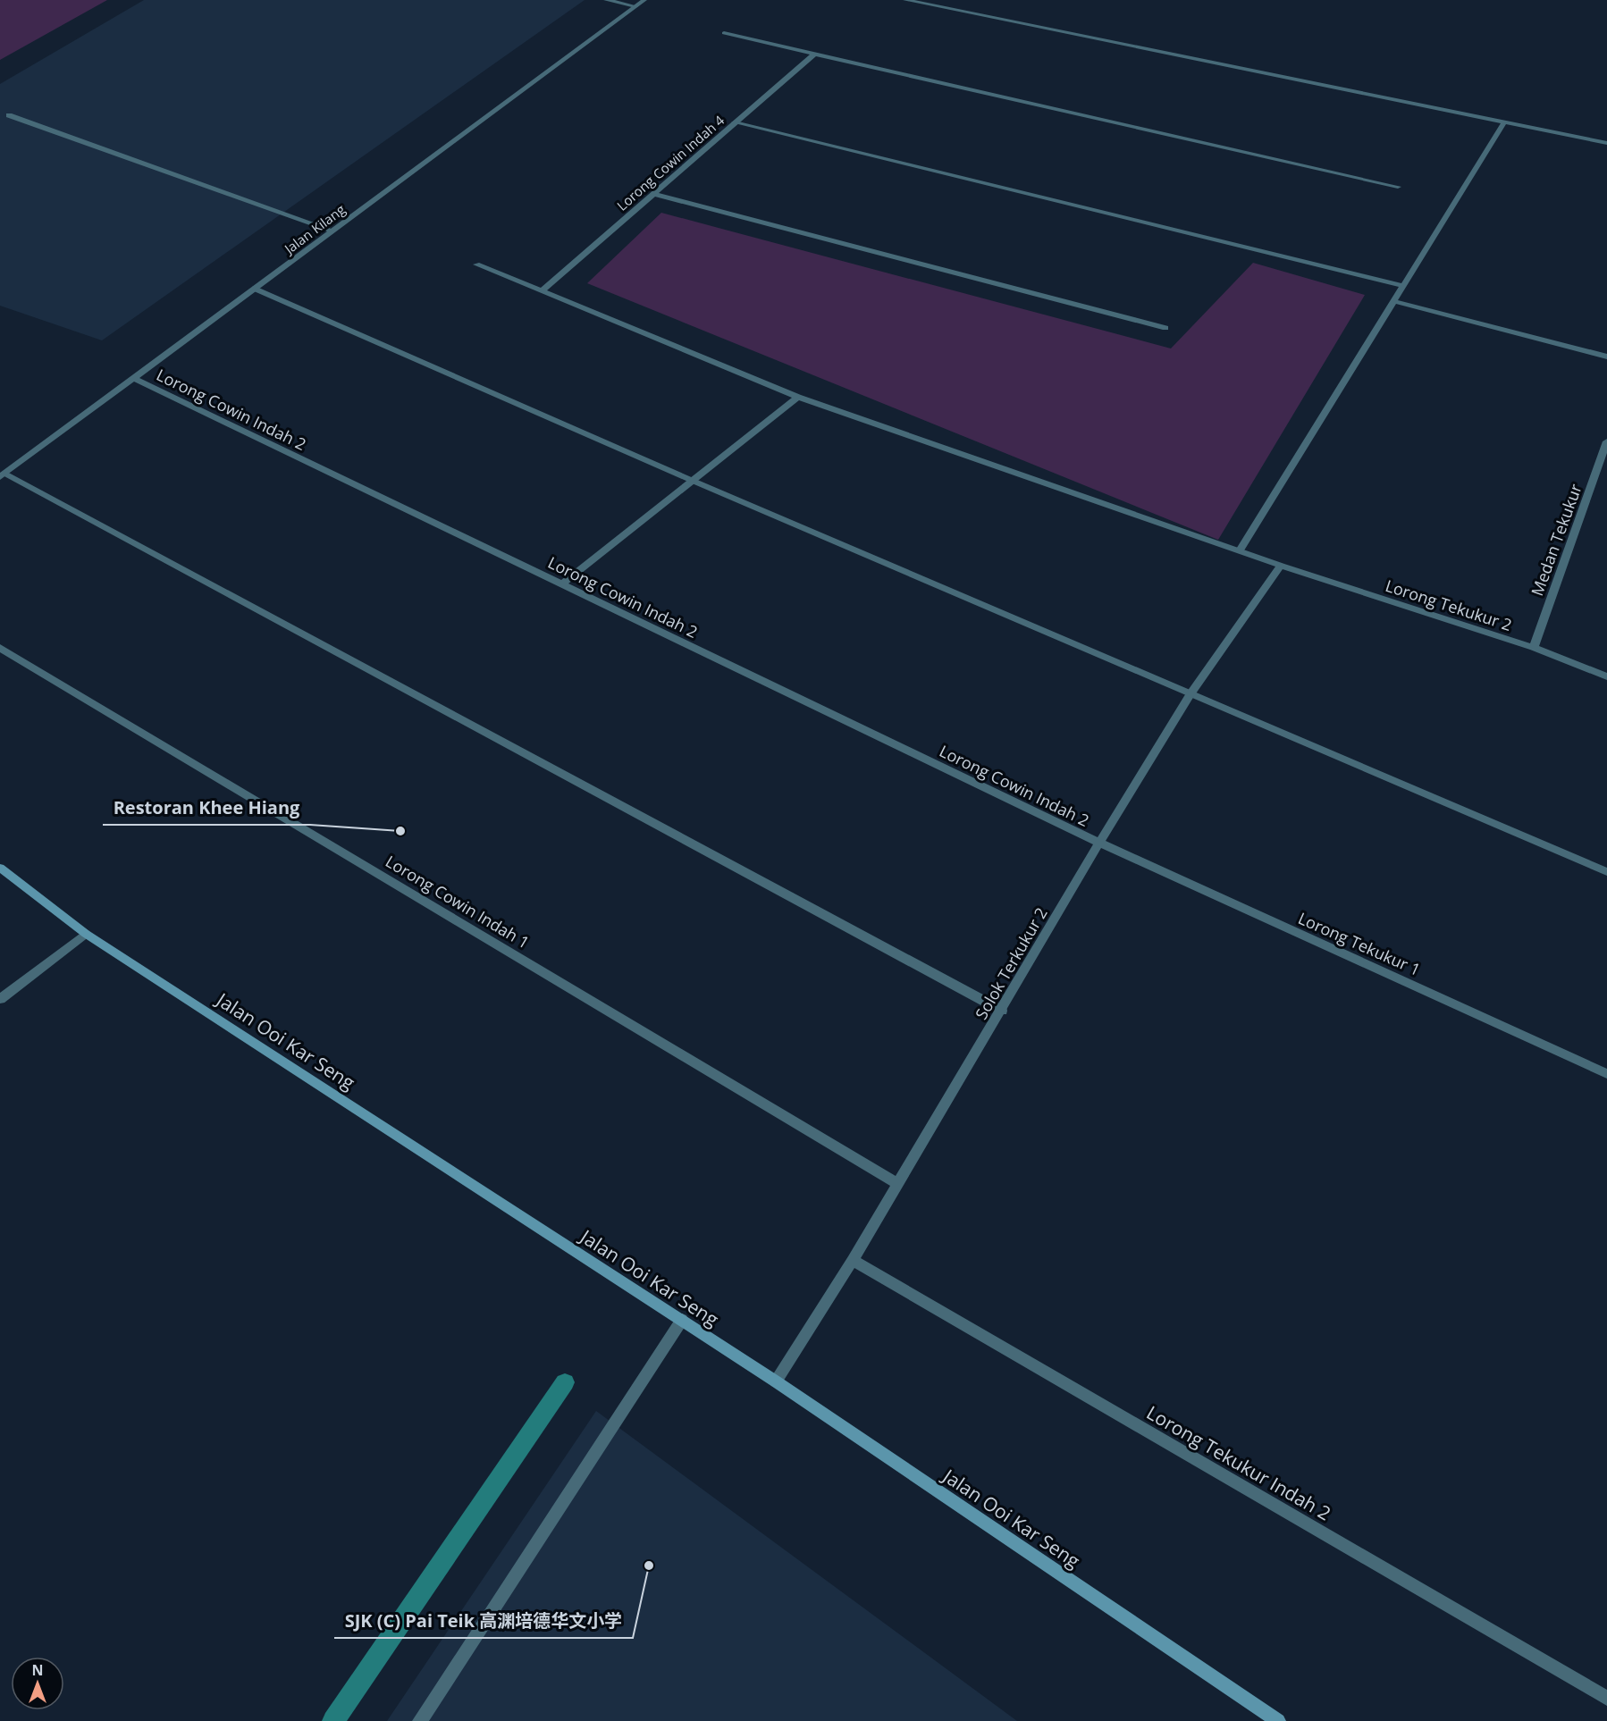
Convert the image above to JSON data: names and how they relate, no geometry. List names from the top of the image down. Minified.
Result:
{"streets":{"main road":["Jalan Ooi Kar Seng"],"street":["Lorong Cowin Indah 4","Jalan Kilang","Lorong Cowin Indah 2","Medan Tekukur","Lorong Tekukur 2","Lorong Cowin Indah 1","Lorong Tekukur 1","Solok Terkukur 2","Lorong Tekukur Indah 2"]},"crossings":[["Lorong Cowin Indah 4","Lorong Tekukur 2"],["Jalan Kilang","Lorong Cowin Indah 2"],["Lorong Cowin Indah 2","Lorong Tekukur 1"],["Lorong Cowin Indah 2","Solok Terkukur 2"],["Medan Tekukur","Lorong Tekukur 2"],["Lorong Tekukur 2","Solok Terkukur 2"],["Lorong Cowin Indah 1","Solok Terkukur 2"],["Lorong Tekukur 1","Solok Terkukur 2"],["Solok Terkukur 2","Jalan Ooi Kar Seng"],["Solok Terkukur 2","Lorong Tekukur Indah 2"]],"places":["Restoran Khee Hiang","SJK (C) Pai Teik 高渊培德华文小学"],"north":"top"}
